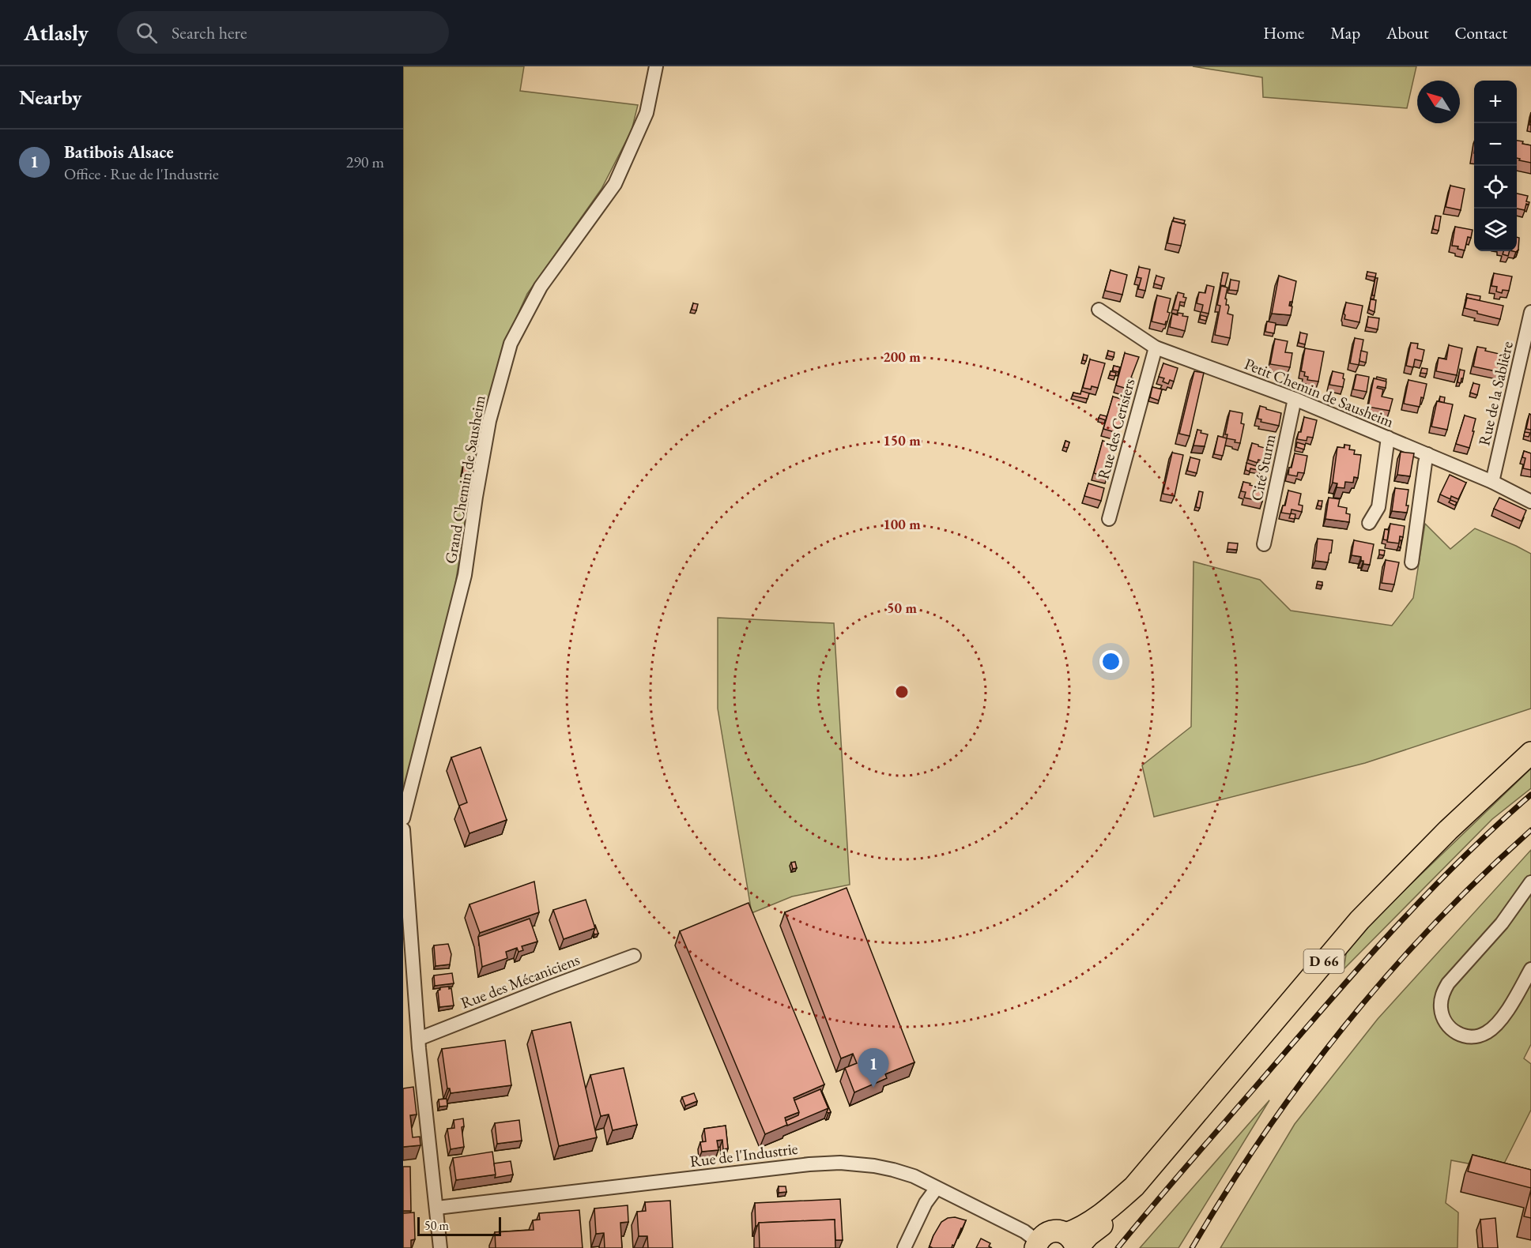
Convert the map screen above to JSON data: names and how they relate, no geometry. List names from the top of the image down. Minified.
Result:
{"streets":{"main road":["D 66"],"street":["Petit Chemin de Sausheim","Rue de la Sablière","Rue des Cerisiers","Cité Sturm","Grand Chemin de Sausheim","Rue des Mécaniciens","Rue de l'Industrie"]},"crossings":[["Petit Chemin de Sausheim","Rue de la Sablière"],["Petit Chemin de Sausheim","Rue des Cerisiers"],["Petit Chemin de Sausheim","Cité Sturm"]],"scale_bar":"50 m","north":"top left","page":{"header":"Atlasly","search":"Search here","nav":["Home","Map","About","Contact"],"heading":"Nearby","map_buttons":["+","−"],"list":[{"mark":"1","name":"Batibois Alsace","note":"Office · Rue de l'Industrie","value":"290 m"}],"pins":"1","scale":"50 m"},"rings":["200 m","150 m","100 m","50 m"]}
